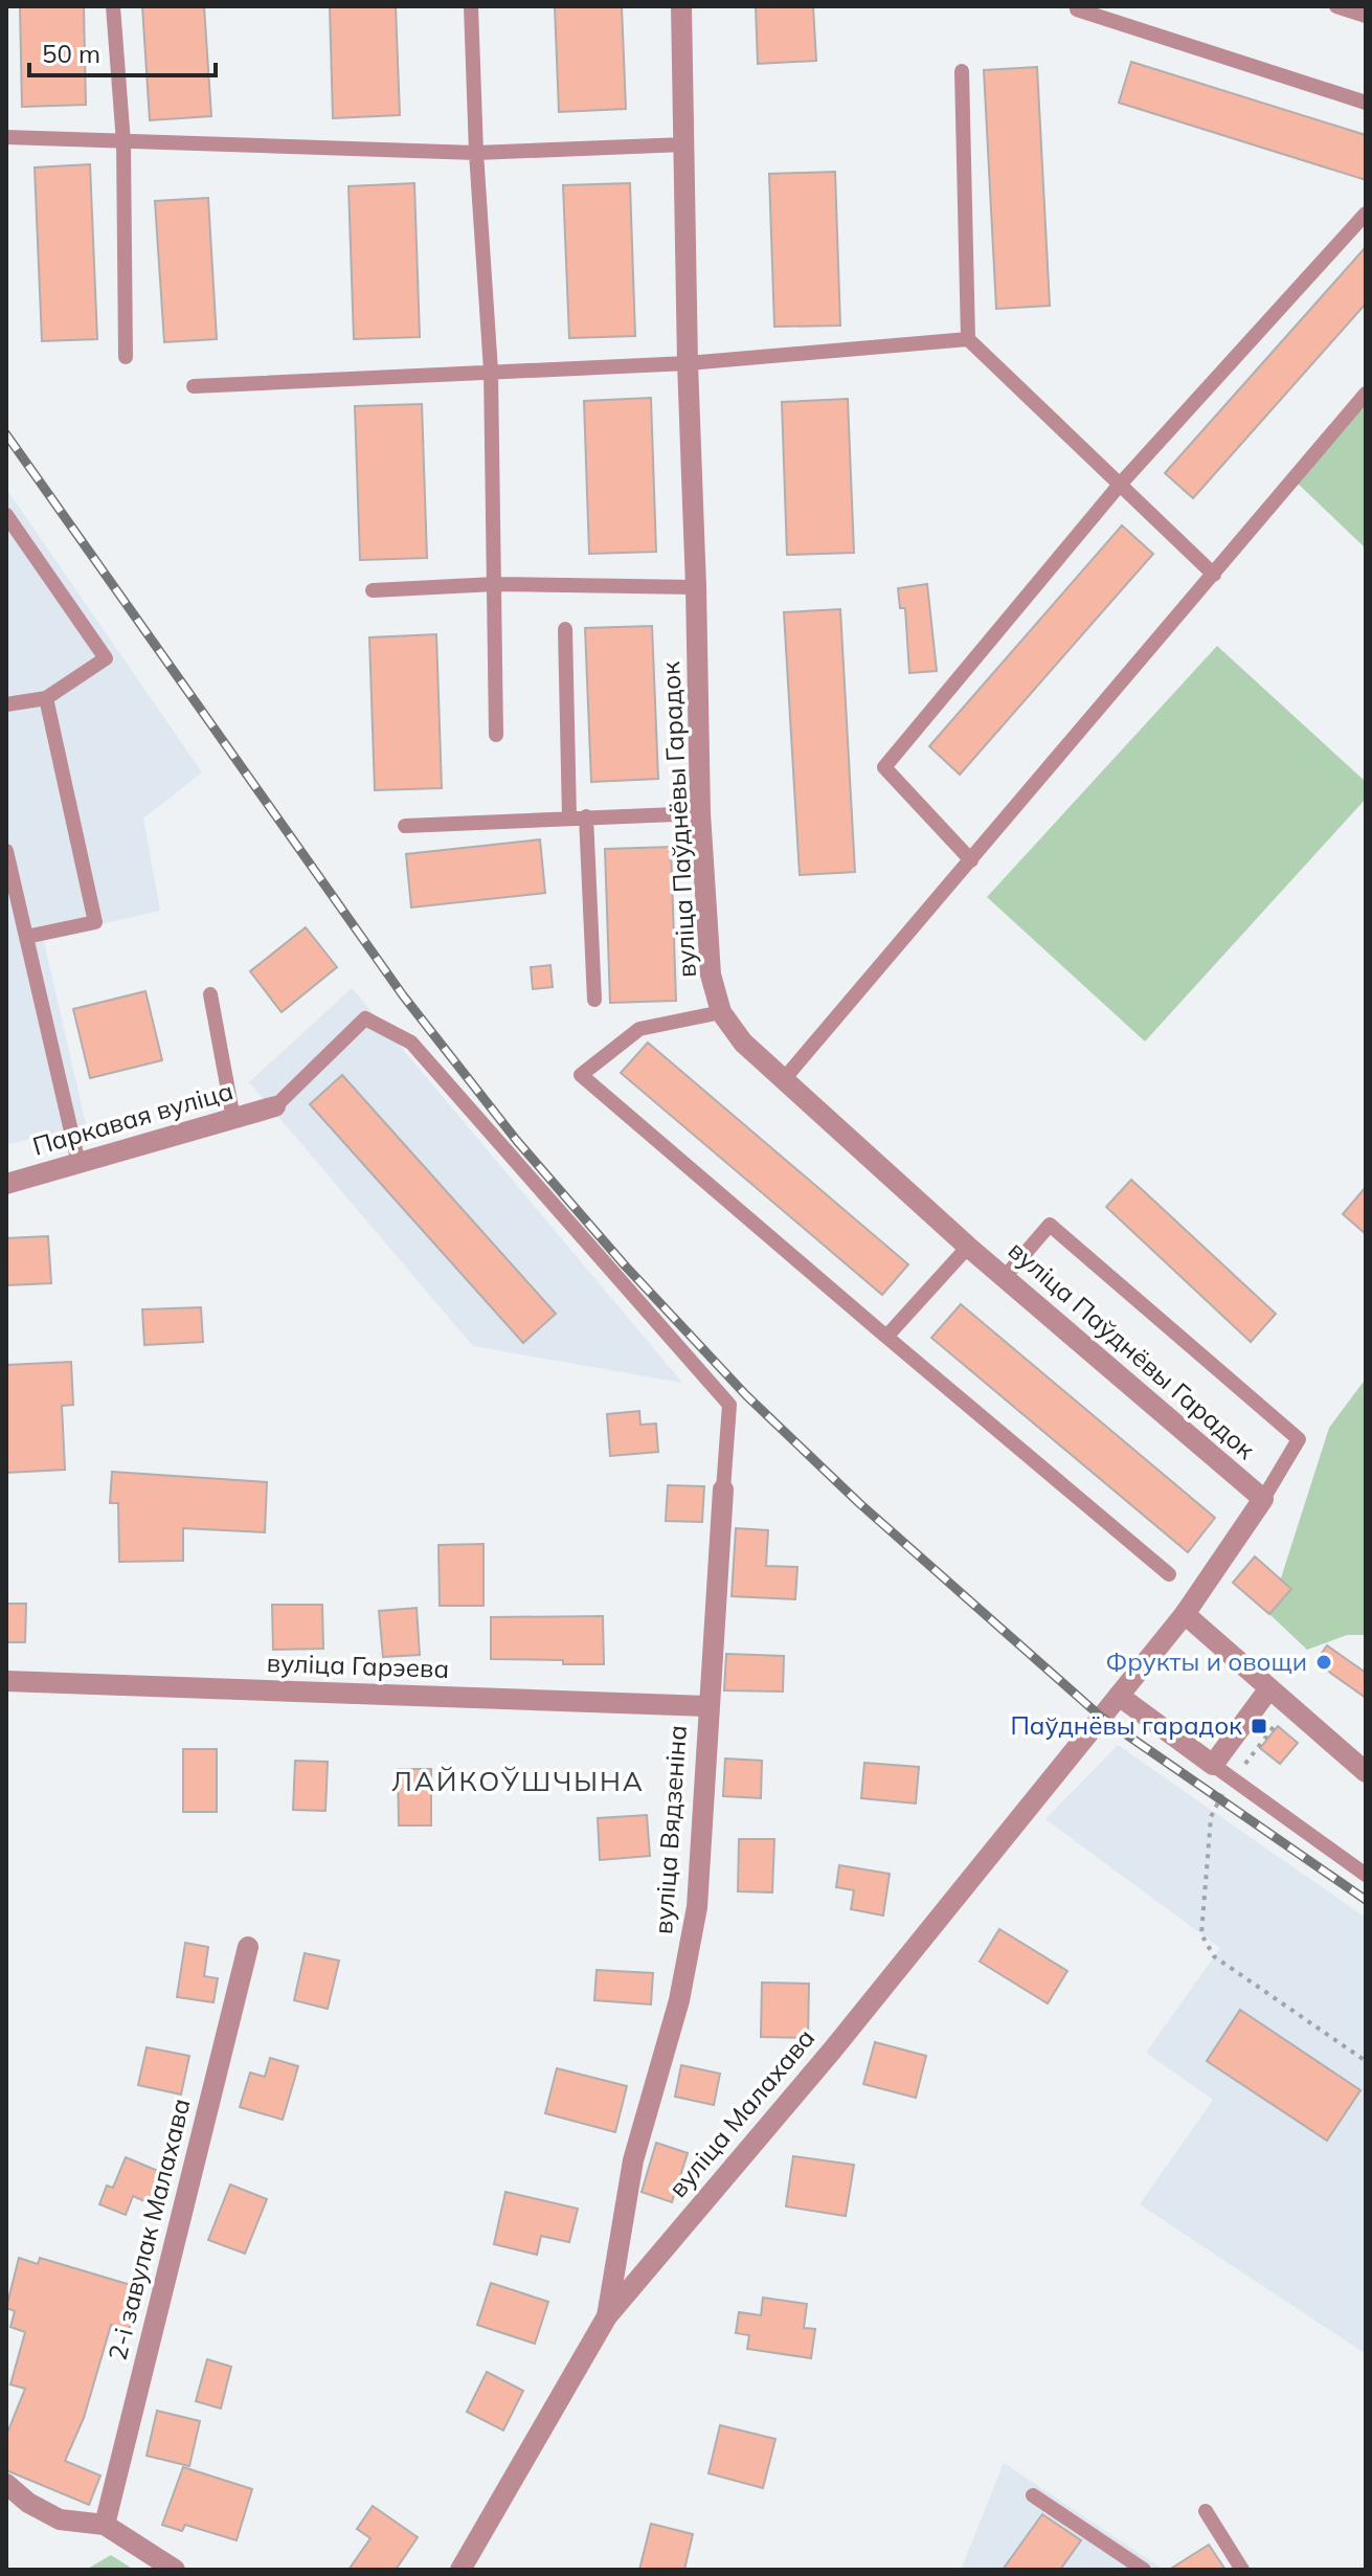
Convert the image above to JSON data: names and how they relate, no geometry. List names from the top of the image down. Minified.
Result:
{"streets":{"street":["вуліца Паўднёвы Гарадок","Паркавая вуліца","вуліца Гарэева","вуліца Вядзеніна","вуліца Малахава","2-і завулак Малахава"]},"crossings":[["вуліца Гарэева","вуліца Вядзеніна"],["вуліца Вядзеніна","вуліца Малахава"]],"districts":["ЛАЙКОЎШЧЫНА"],"places":{"other":["Фрукты и овощи"],"transit":["Паўднёвы гарадок"]},"scale_bar":"50 m"}
